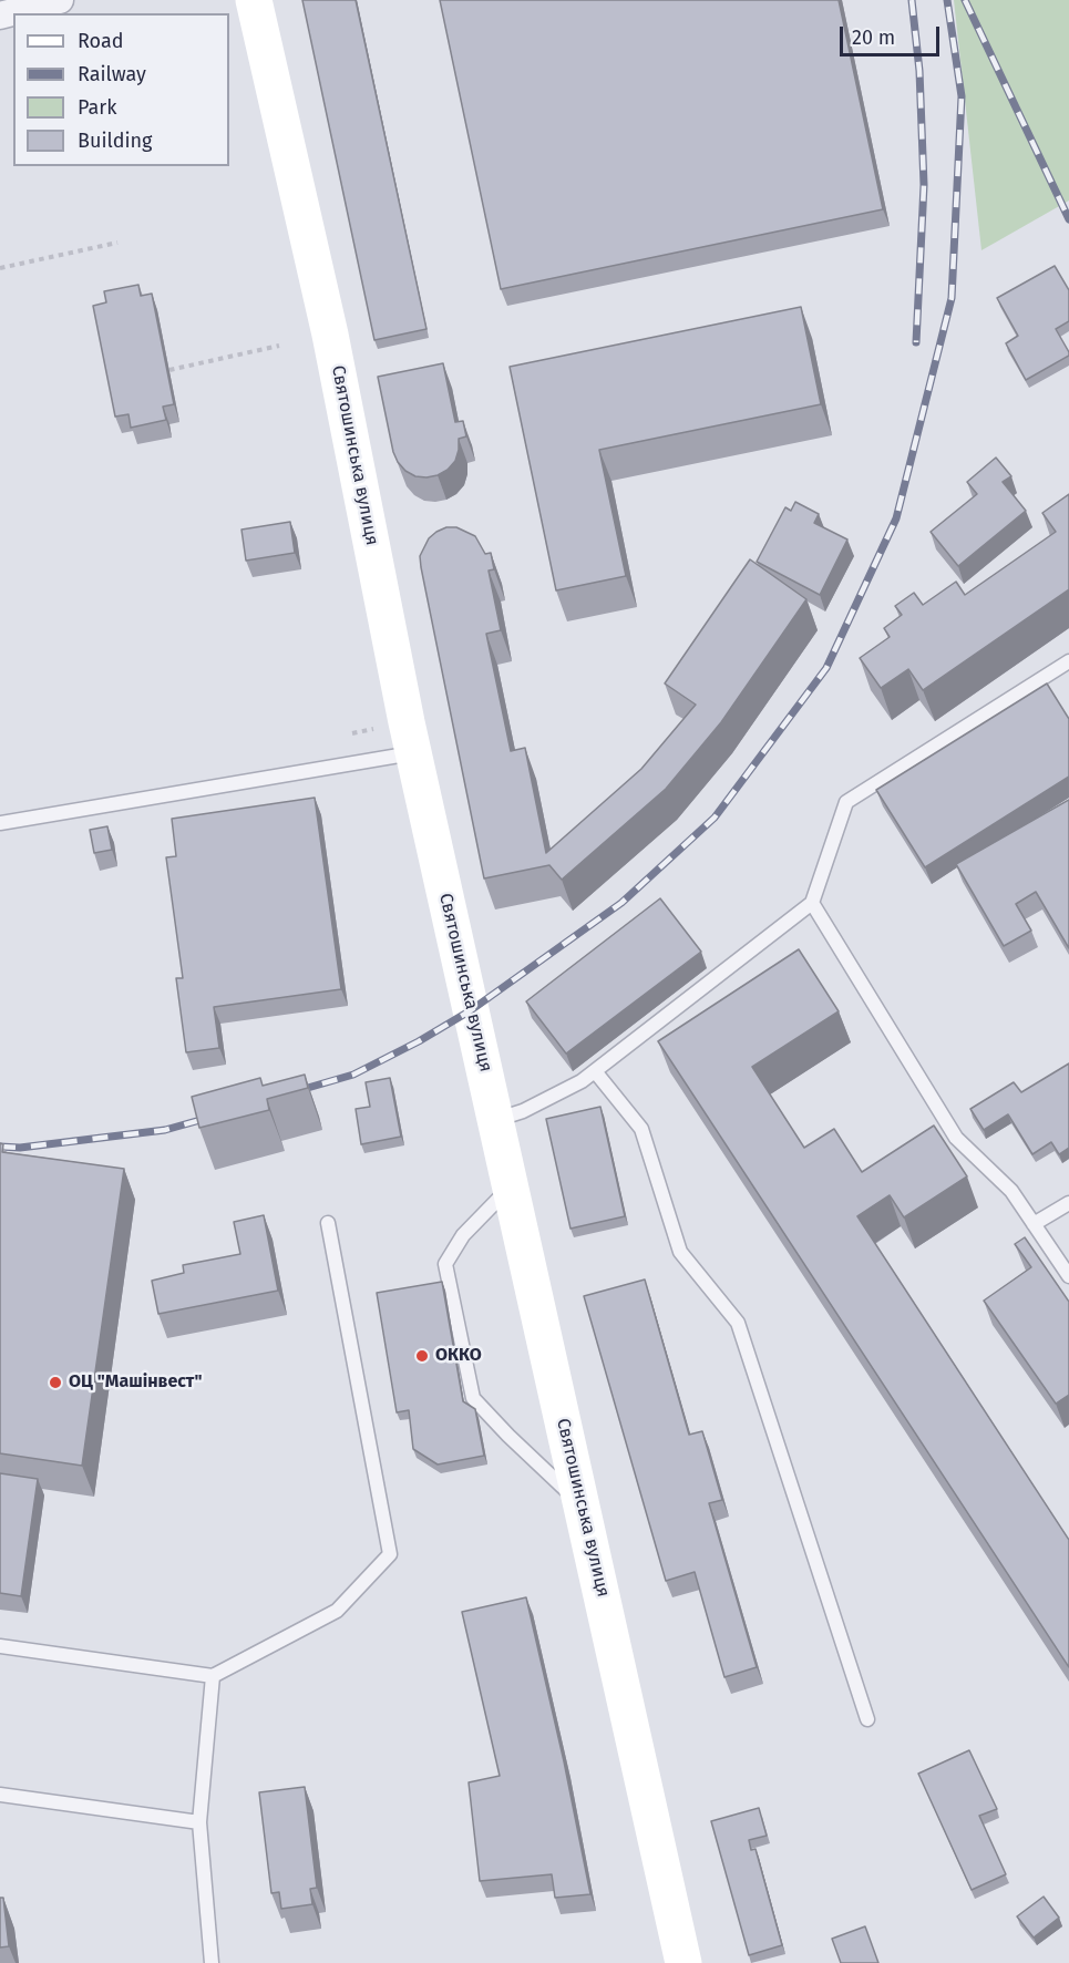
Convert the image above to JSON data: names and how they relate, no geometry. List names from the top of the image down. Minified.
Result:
{"streets":{"main road":["Святошинська вулиця"]},"places":["ОККО","ОЦ \"Машінвест\""],"legend":["Road","Railway","Park","Building"],"scale_bar":"20 m"}
